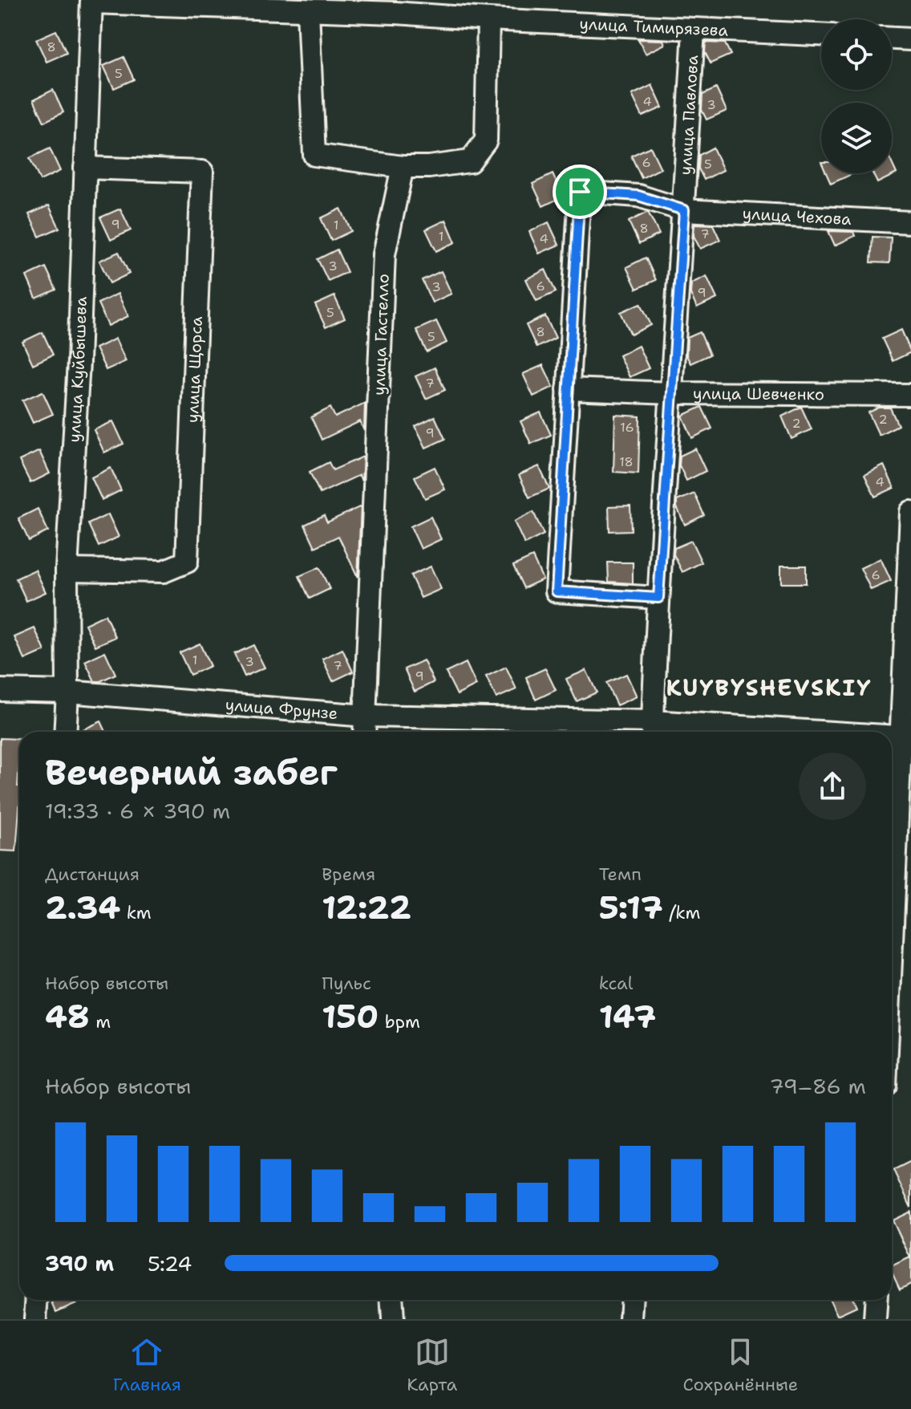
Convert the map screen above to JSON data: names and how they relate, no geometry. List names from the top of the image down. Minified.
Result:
{"streets":{"street":["улица Тимирязева","улица Павлова","улица Чехова","улица Гастелло","улица Куйбышева","улица Щорса","улица Шевченко","улица Фрунзе"]},"crossings":[["улица Тимирязева","улица Павлова"],["улица Тимирязева","улица Куйбышева"],["улица Павлова","улица Чехова"],["улица Павлова","улица Шевченко"],["улица Павлова","улица Фрунзе"],["улица Чехова","улица Шевченко"],["улица Гастелло","улица Фрунзе"],["улица Куйбышева","улица Щорса"],["улица Куйбышева","улица Фрунзе"]],"districts":["KUYBYSHEVSKIY"],"house_numbers":["8","5","4","3","6","5","9","1","8","7","1","4","3","6","3","9","5","8","5","7","2","2","16","9","18","4","6","1","3","7","9"],"page":{"heading":["Вечерний забег","19:33 · 6 × 390 m"],"stats":[["Дистанция","2.34 km"],["Время","12:22"],["Темп","5:17 /km"],["Набор высоты","48 m"],["Пульс","150 bpm"],["kcal","147"]],"chart":["Набор высоты","79–86 m"],"list":[{"name":"390 m","note":"5:24"}],"tabs":["Главная","Карта","Сохранённые"]}}
